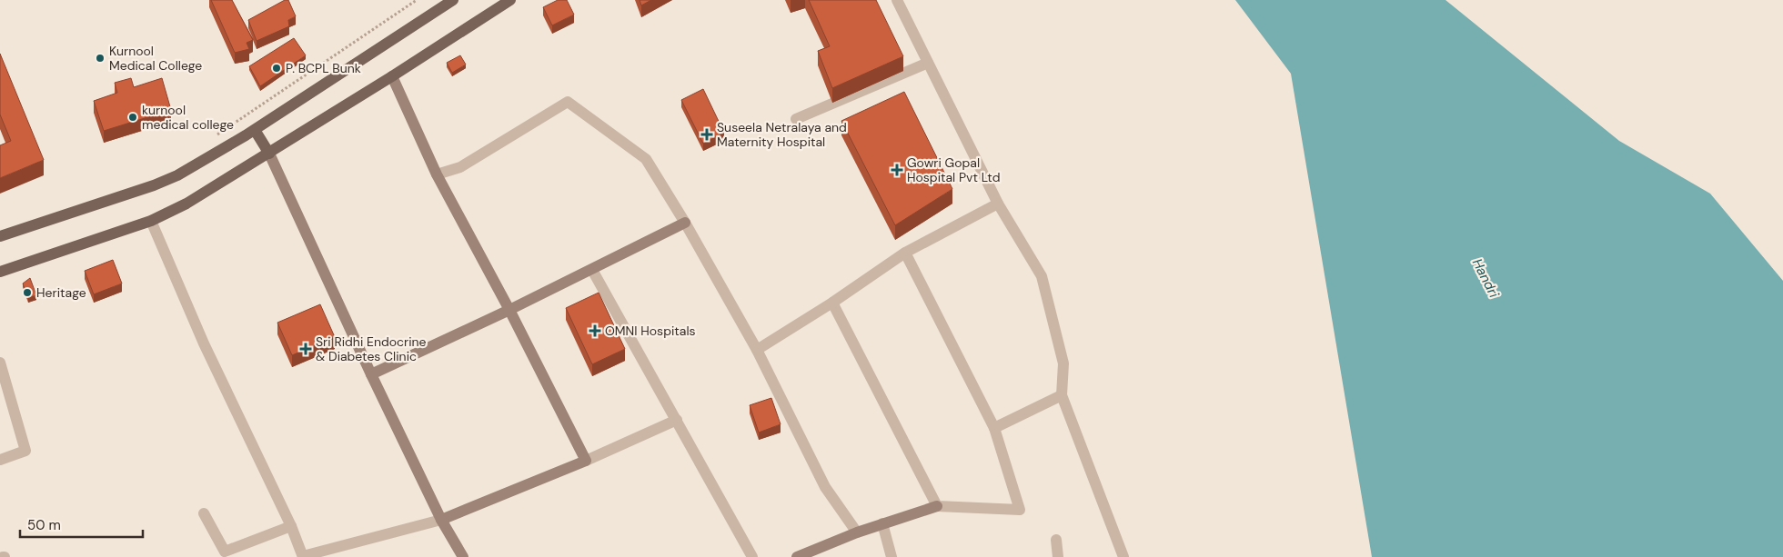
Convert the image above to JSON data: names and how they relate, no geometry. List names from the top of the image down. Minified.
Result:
{"water":["Handri"],"places":{"other":["Kurnool Medical College","P. BCPL Bunk","kurnool medical college","Heritage"],"health":["Suseela Netralaya and Maternity Hospital","Gowri Gopal Hospital Pvt Ltd","OMNI Hospitals","Sri Ridhi Endocrine & Diabetes Clinic"]},"scale_bar":"50 m"}
